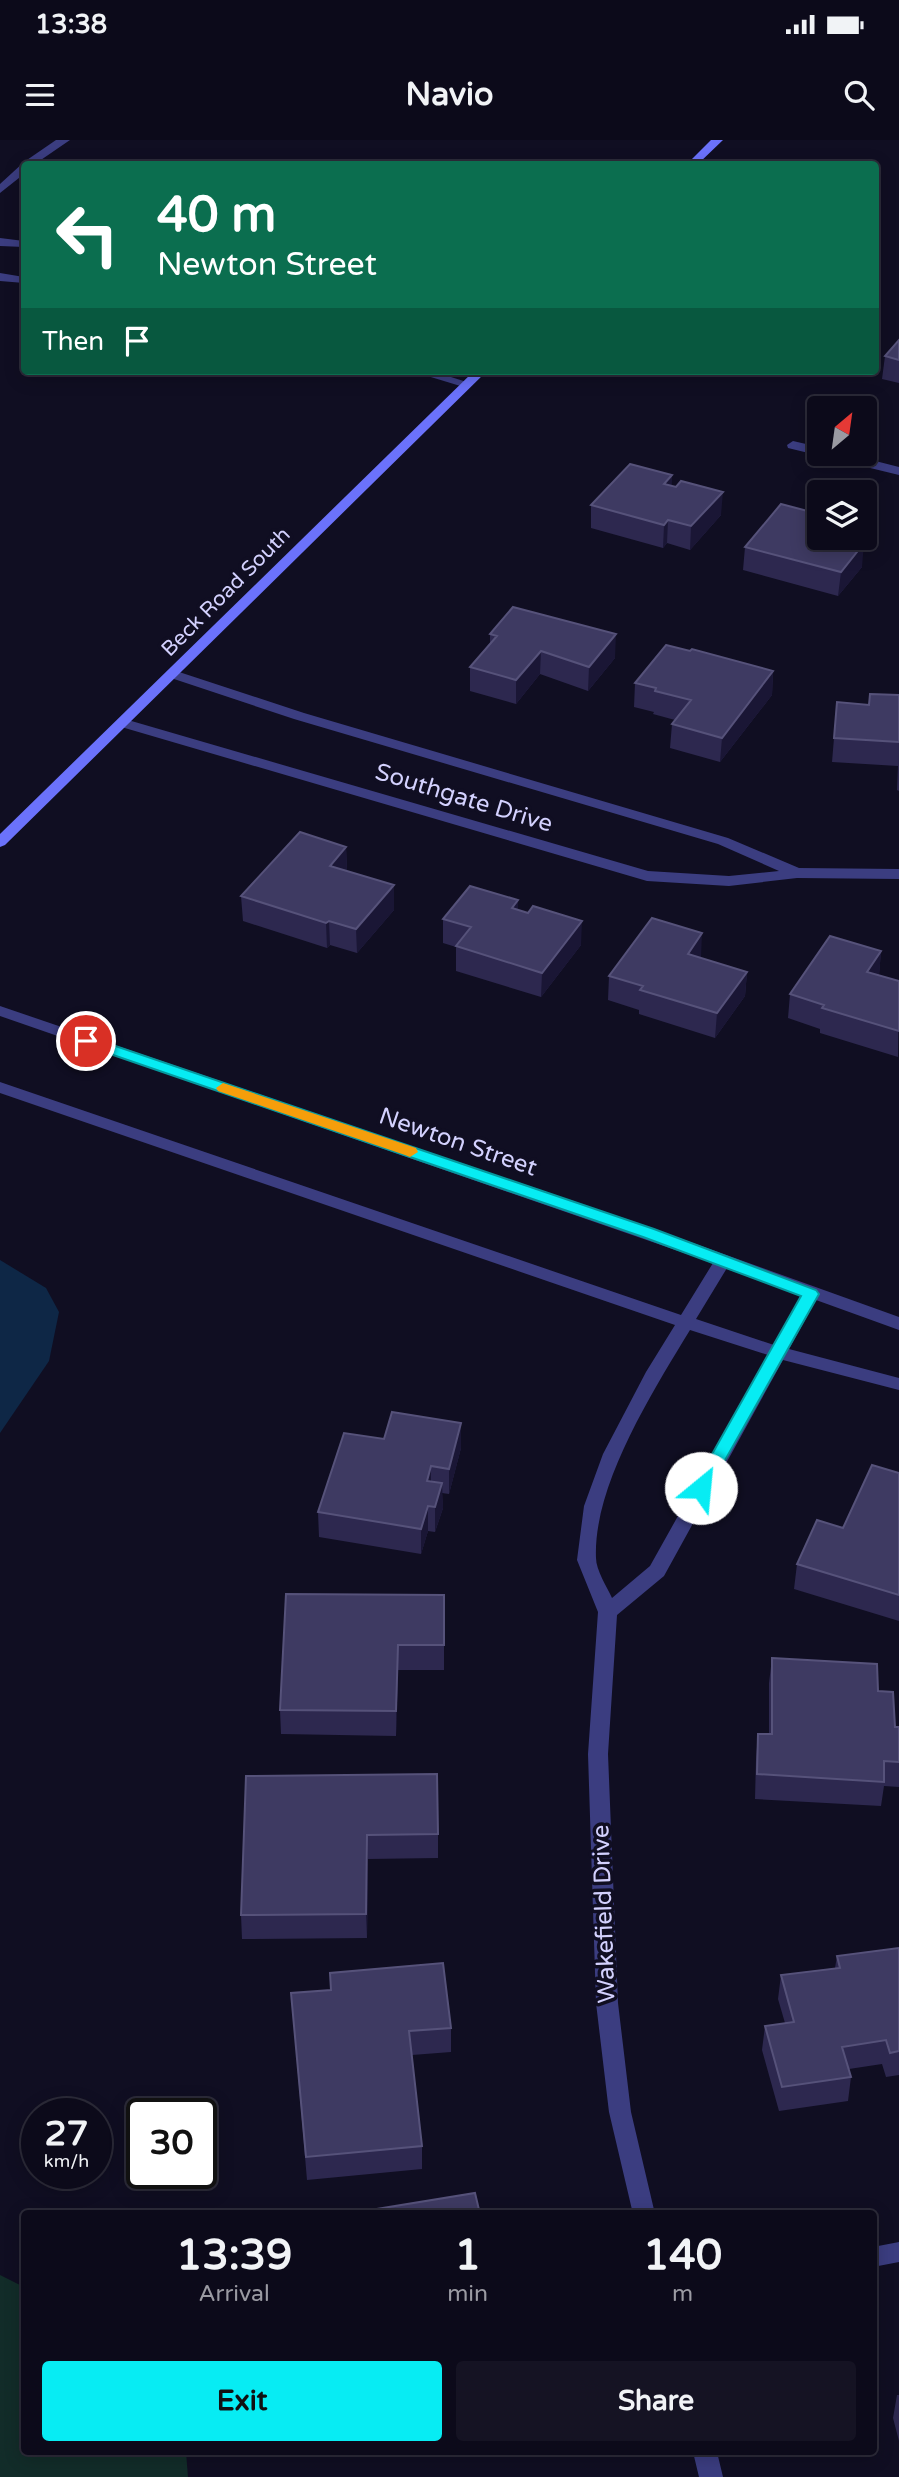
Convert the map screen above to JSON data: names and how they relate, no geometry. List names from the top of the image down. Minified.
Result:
{"streets":{"main road":["Beck Road South"],"street":["Southgate Drive","Newton Street","Wakefield Drive"]},"crossings":[["Beck Road South","Southgate Drive"],["Newton Street","Wakefield Drive"]],"north":"top right","page":{"status":"13:38","header":"Navio","turn":["40 m","Newton Street"],"then":"Then","speed":"27 km/h","limit":"30","eta":["13:39","Arrival","1","min","140","m"],"buttons":["Exit","Share"]}}
